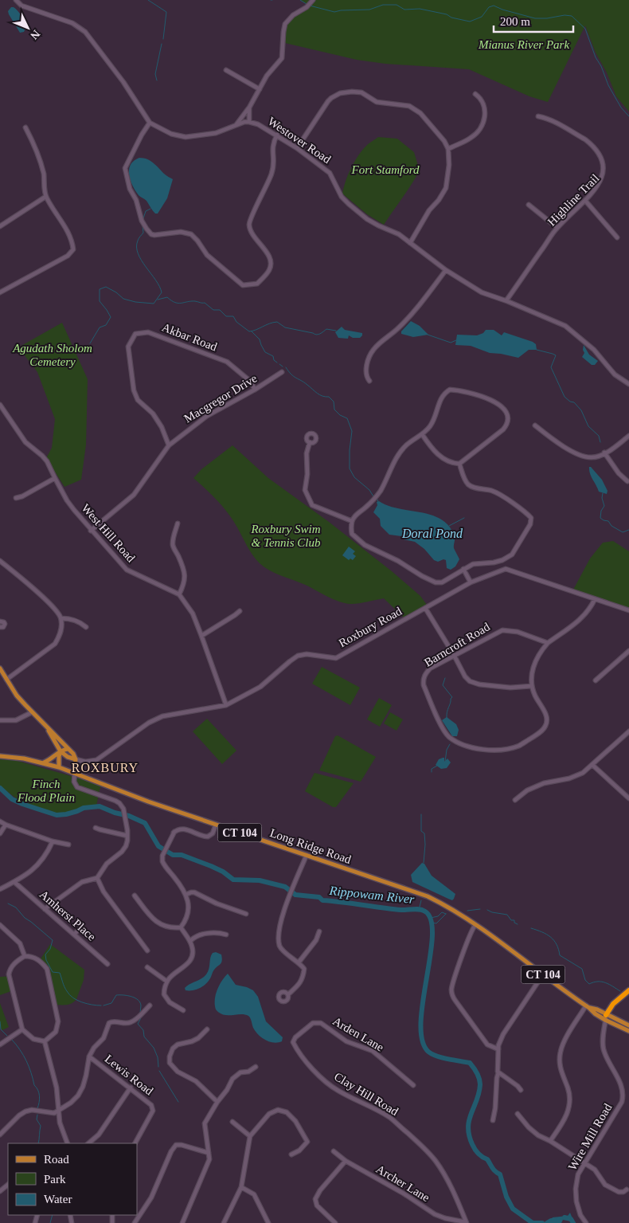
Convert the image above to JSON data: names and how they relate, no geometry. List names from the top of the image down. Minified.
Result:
{"streets":{"main road":["CT 104","Long Ridge Road"],"street":["Westover Road","Highline Trail","Akbar Road","Macgregor Drive","West Hill Road","Roxbury Road","Barncroft Road","Amherst Place","Arden Lane","Lewis Road","Clay Hill Road","Wire Mill Road","Archer Lane"]},"crossings":[["Westover Road","Highline Trail"],["Akbar Road","Macgregor Drive"],["Macgregor Drive","West Hill Road"],["West Hill Road","Roxbury Road"],["Roxbury Road","Barncroft Road"],["Long Ridge Road","Wire Mill Road"],["Arden Lane","Clay Hill Road"],["Clay Hill Road","Archer Lane"]],"districts":["ROXBURY"],"water":["Doral Pond","Rippowam River"],"parks":["Mianus River Park","Fort Stamford","Agudath Sholom Cemetery","Roxbury Swim & Tennis Club","Finch Flood Plain"],"legend":["Road","Park","Water"],"scale_bar":"200 m","north":"bottom right"}
